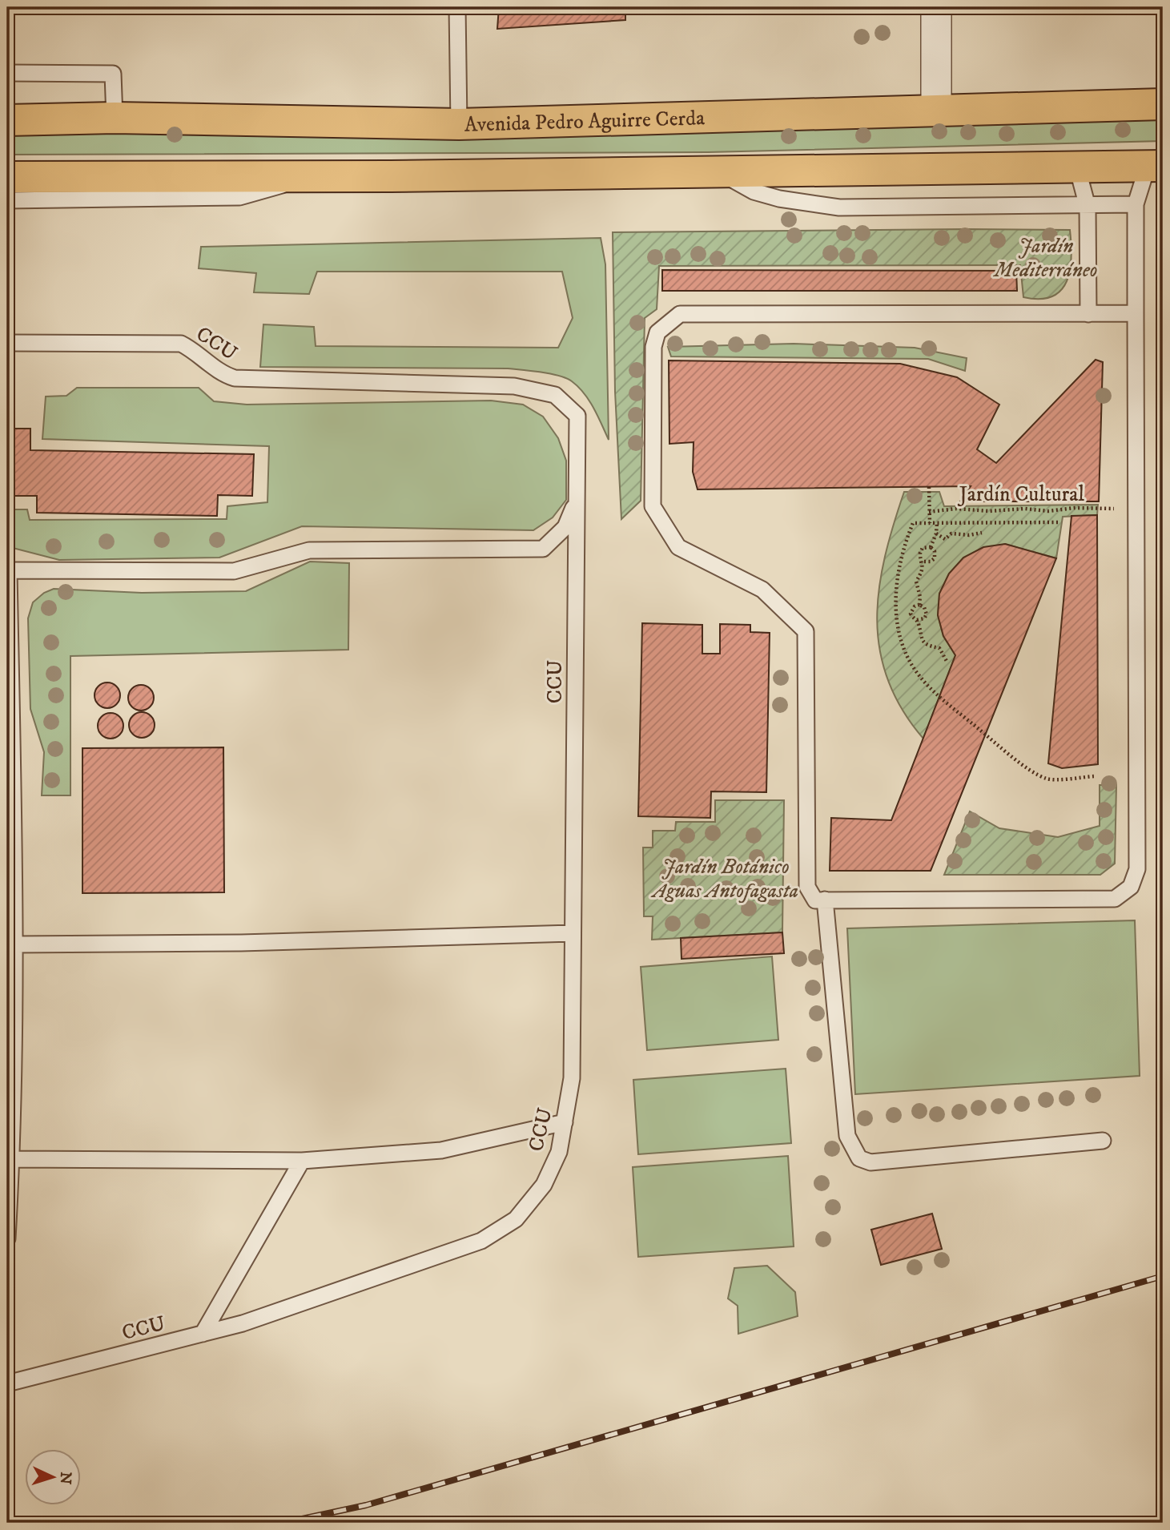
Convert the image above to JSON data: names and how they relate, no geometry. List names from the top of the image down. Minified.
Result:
{"streets":{"main road":["Avenida Pedro Aguirre Cerda"],"lane":["CCU"],"path":["Jardín Cultural"]},"parks":["Jardín Mediterráneo","Jardín Botánico Aguas Antofagasta"],"north":"right"}
